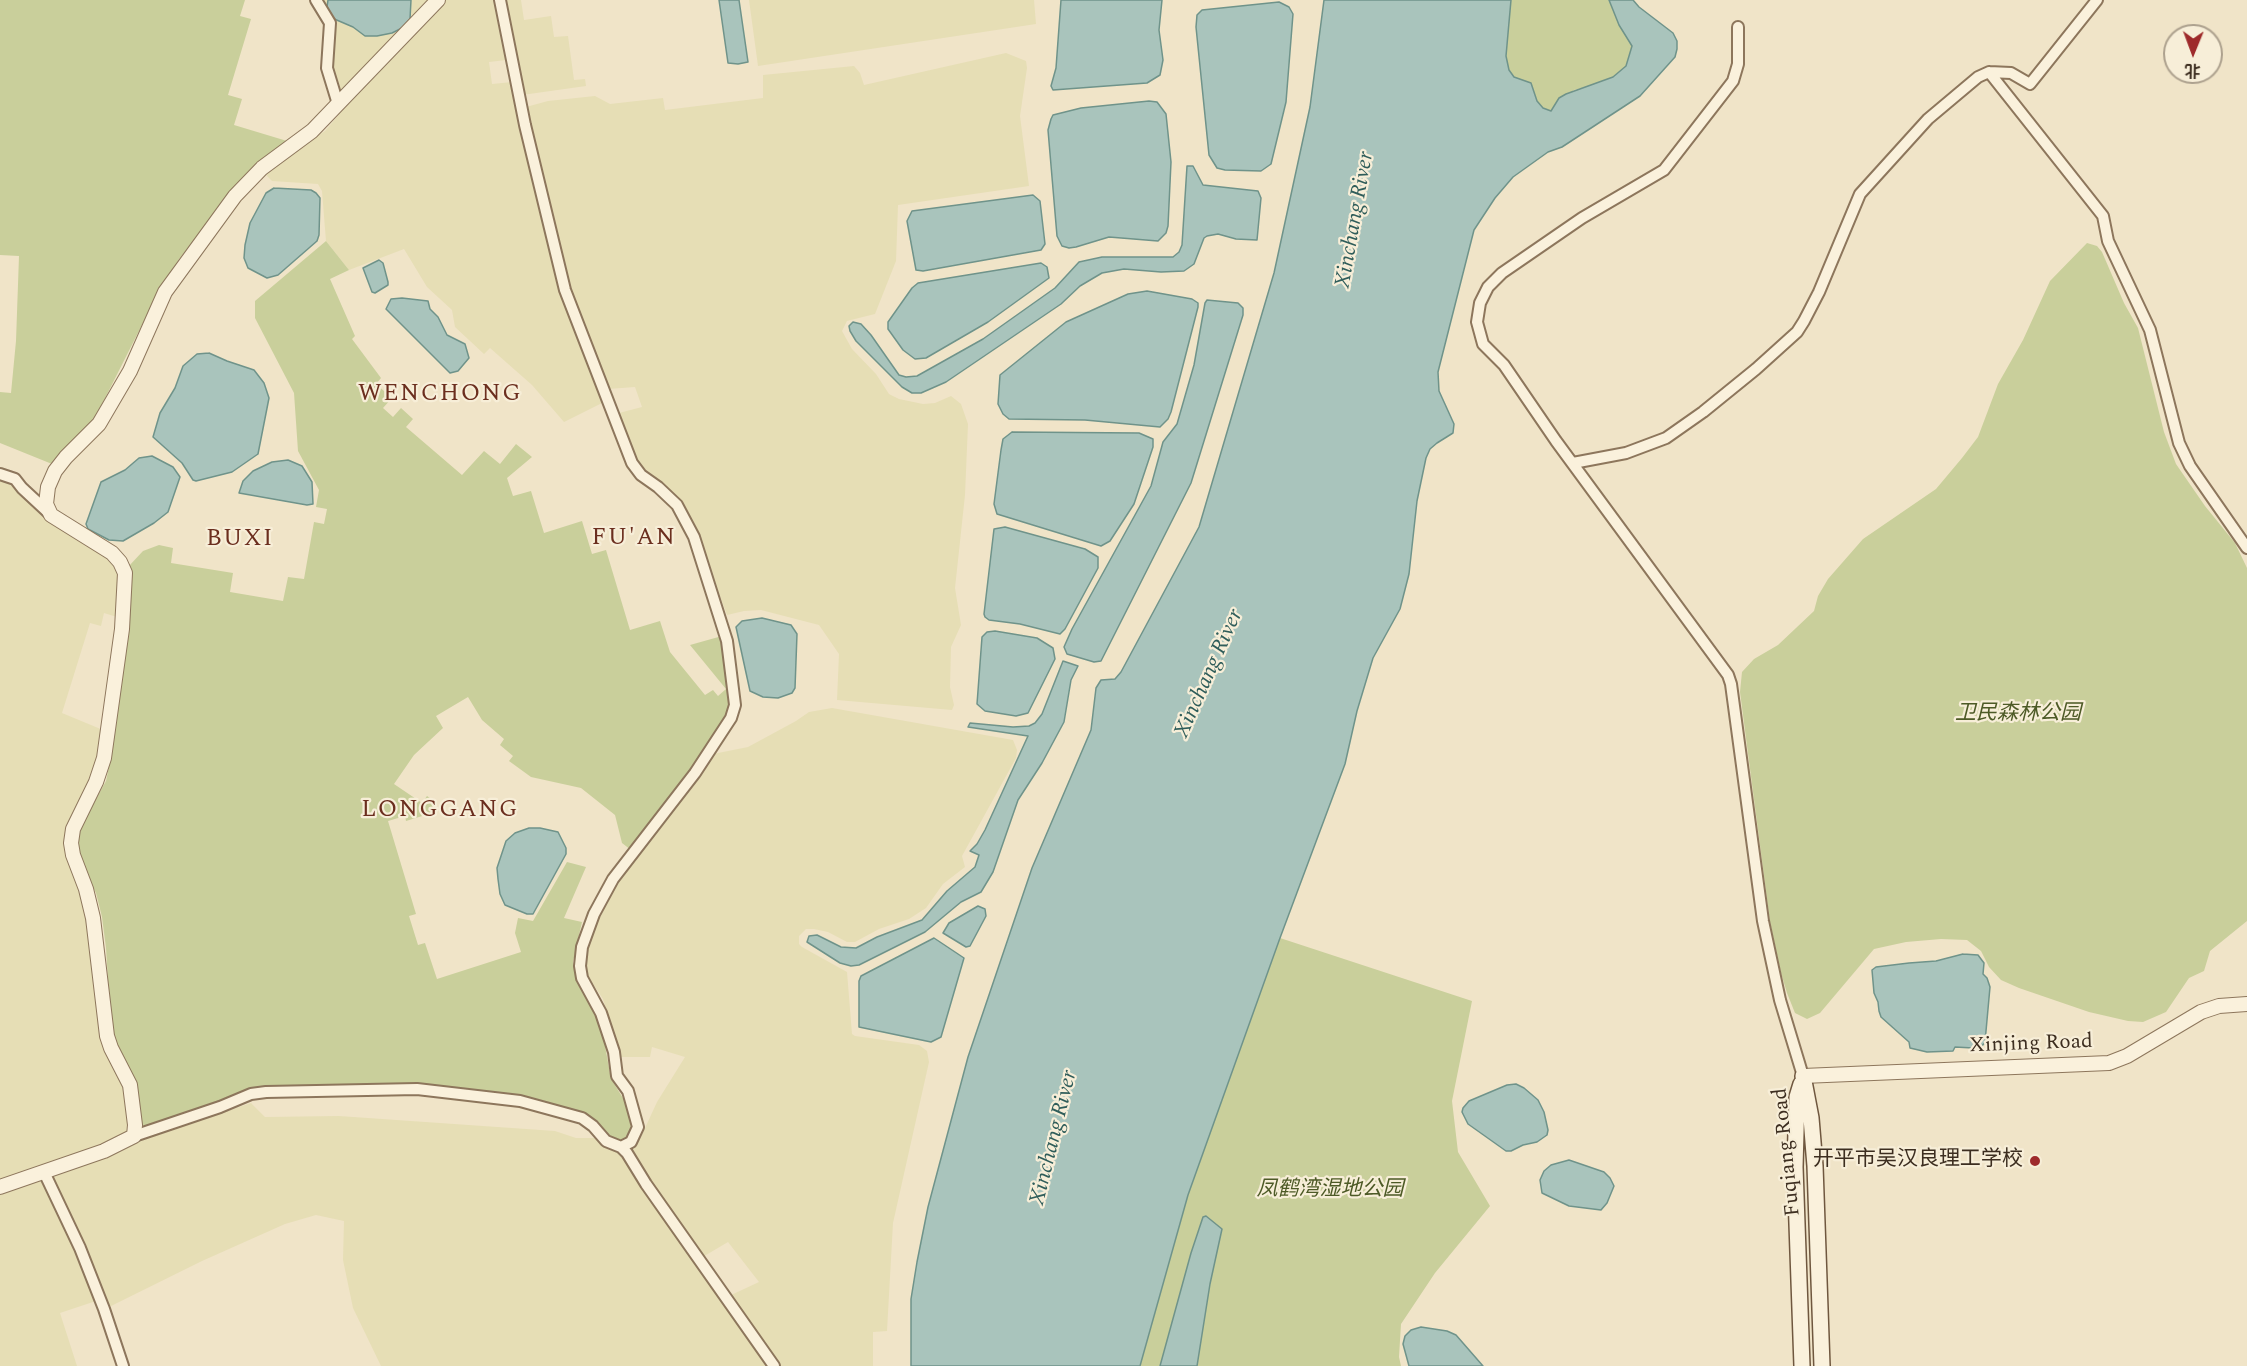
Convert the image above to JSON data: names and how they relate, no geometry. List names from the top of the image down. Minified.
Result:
{"streets":{"main road":["Fuqiang Road"],"street":["Xinjing Road"]},"crossings":[["Xinjing Road","Fuqiang Road"]],"districts":["WENCHONG","FU'AN","BUXI","LONGGANG"],"water":["Xinchang River"],"parks":["卫民森林公园","凤鹤湾湿地公园"],"places":["开平市吴汉良理工学校"],"north":"bottom"}
